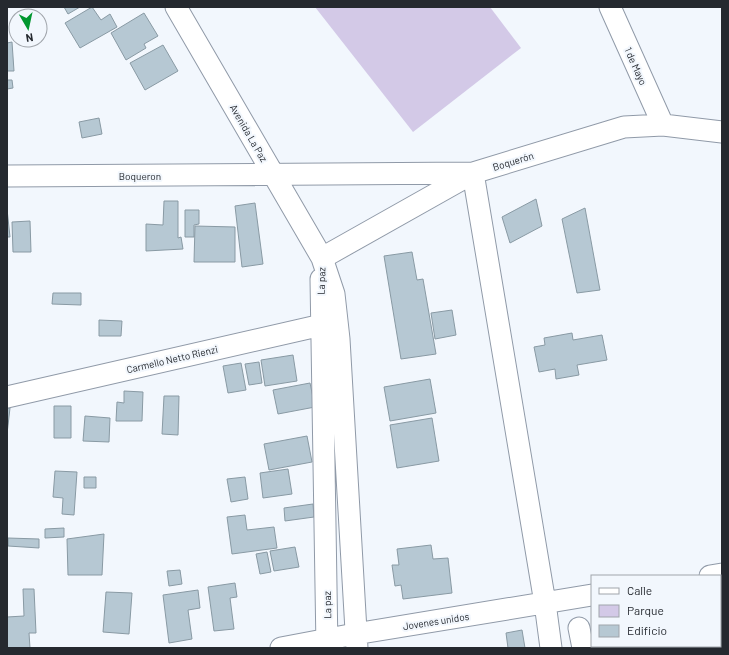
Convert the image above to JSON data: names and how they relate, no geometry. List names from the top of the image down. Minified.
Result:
{"streets":{"street":["1 de Mayo","Avenida La Paz","Boquerón","Boqueron","La paz","Carmello Netto Rienzi","Jovenes unidos"]},"crossings":[["1 de Mayo","Boquerón"],["Avenida La Paz","Boquerón"],["Avenida La Paz","Boqueron"],["Avenida La Paz","La paz"],["Boquerón","Boqueron"],["Boquerón","La paz"],["La paz","Carmello Netto Rienzi"],["La paz","Jovenes unidos"]],"legend":["Calle","Parque","Edificio"],"north":"bottom"}
